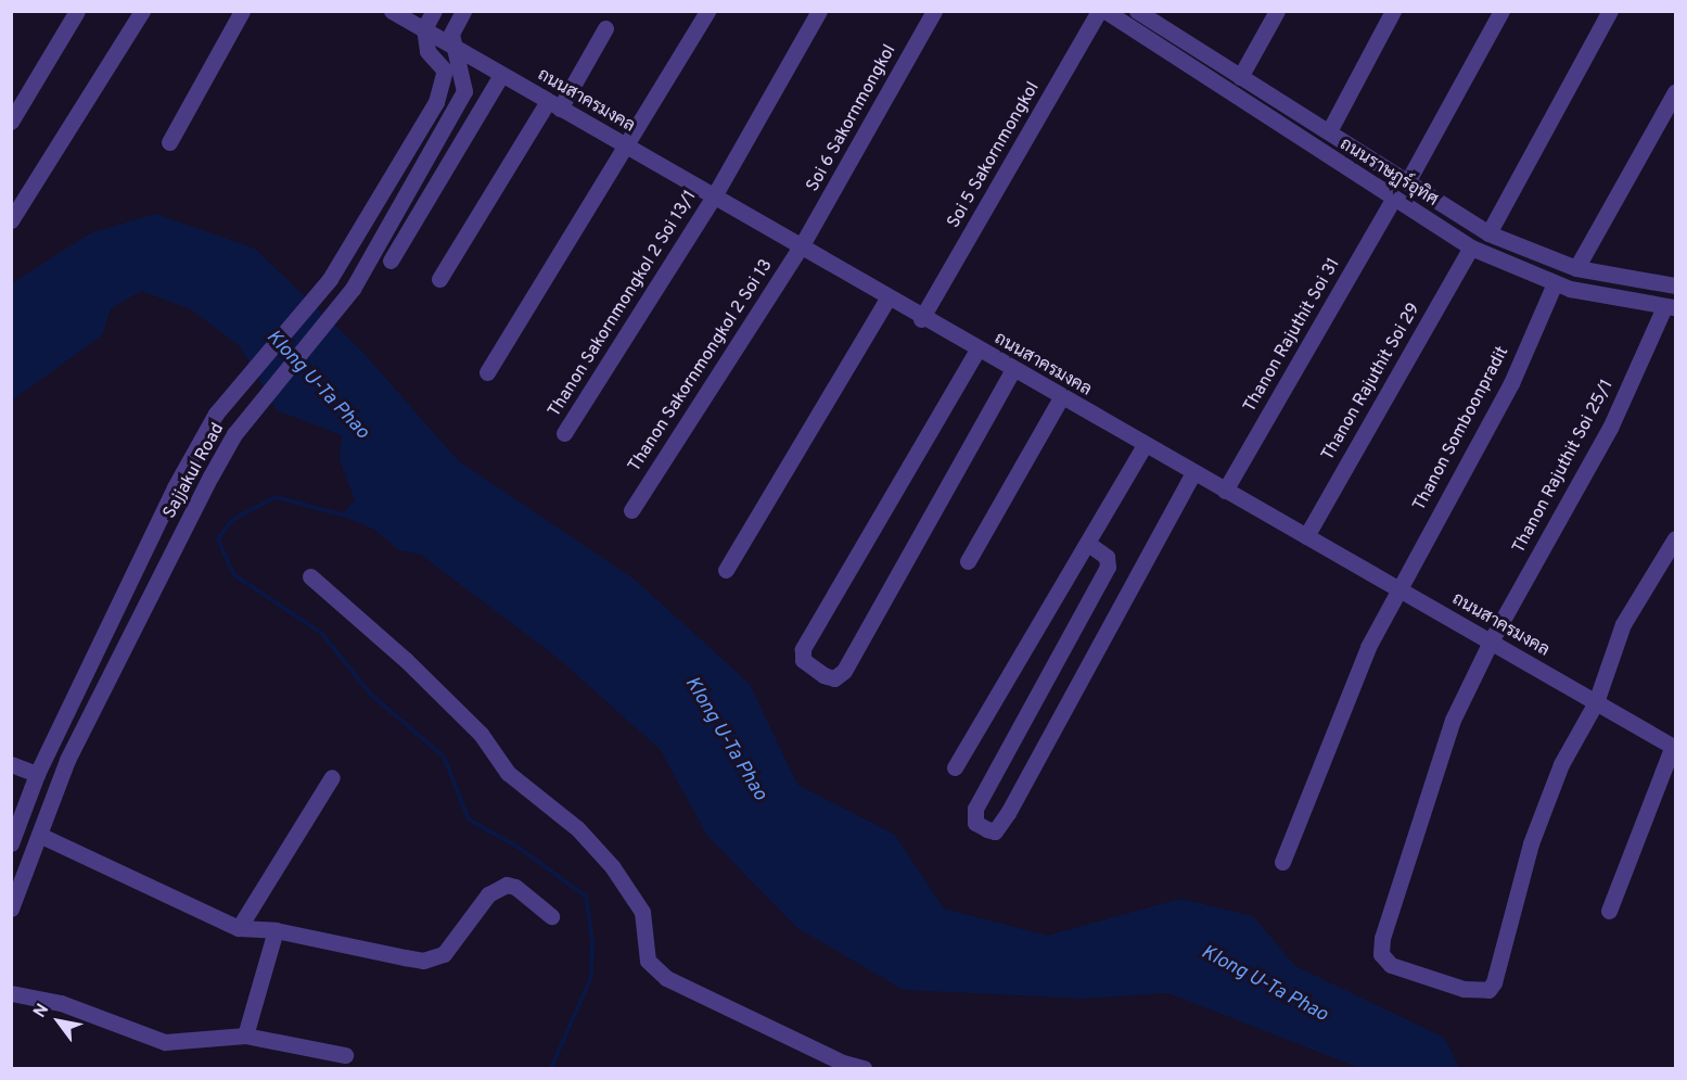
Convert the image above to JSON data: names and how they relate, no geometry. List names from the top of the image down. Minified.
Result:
{"streets":{"street":["ถนนสาครมงคล","Soi 6 Sakornmongkol","Soi 5 Sakornmongkol","ถนนราษฏร์อุทิศ","Thanon Sakornmongkol 2 Soi 13/1","Thanon Rajuthit Soi 31","Thanon Sakornmongkol 2 Soi 13","Thanon Rajuthit Soi 29","Thanon Somboonpradit","Thanon Rajuthit Soi 25/1","Sajjakul Road"]},"crossings":[["ถนนสาครมงคล","Soi 6 Sakornmongkol"],["ถนนสาครมงคล","Soi 5 Sakornmongkol"],["ถนนสาครมงคล","Thanon Sakornmongkol 2 Soi 13/1"],["ถนนสาครมงคล","Thanon Rajuthit Soi 31"],["ถนนสาครมงคล","Thanon Sakornmongkol 2 Soi 13"],["ถนนสาครมงคล","Thanon Rajuthit Soi 29"],["ถนนสาครมงคล","Thanon Somboonpradit"],["ถนนสาครมงคล","Thanon Rajuthit Soi 25/1"],["ถนนสาครมงคล","Sajjakul Road"],["Soi 6 Sakornmongkol","Thanon Sakornmongkol 2 Soi 13"],["ถนนราษฏร์อุทิศ","Thanon Rajuthit Soi 31"],["ถนนราษฏร์อุทิศ","Thanon Rajuthit Soi 29"],["ถนนราษฏร์อุทิศ","Thanon Somboonpradit"],["ถนนราษฏร์อุทิศ","Thanon Rajuthit Soi 25/1"]],"water":["Klong U-Ta Phao"],"north":"top left"}
